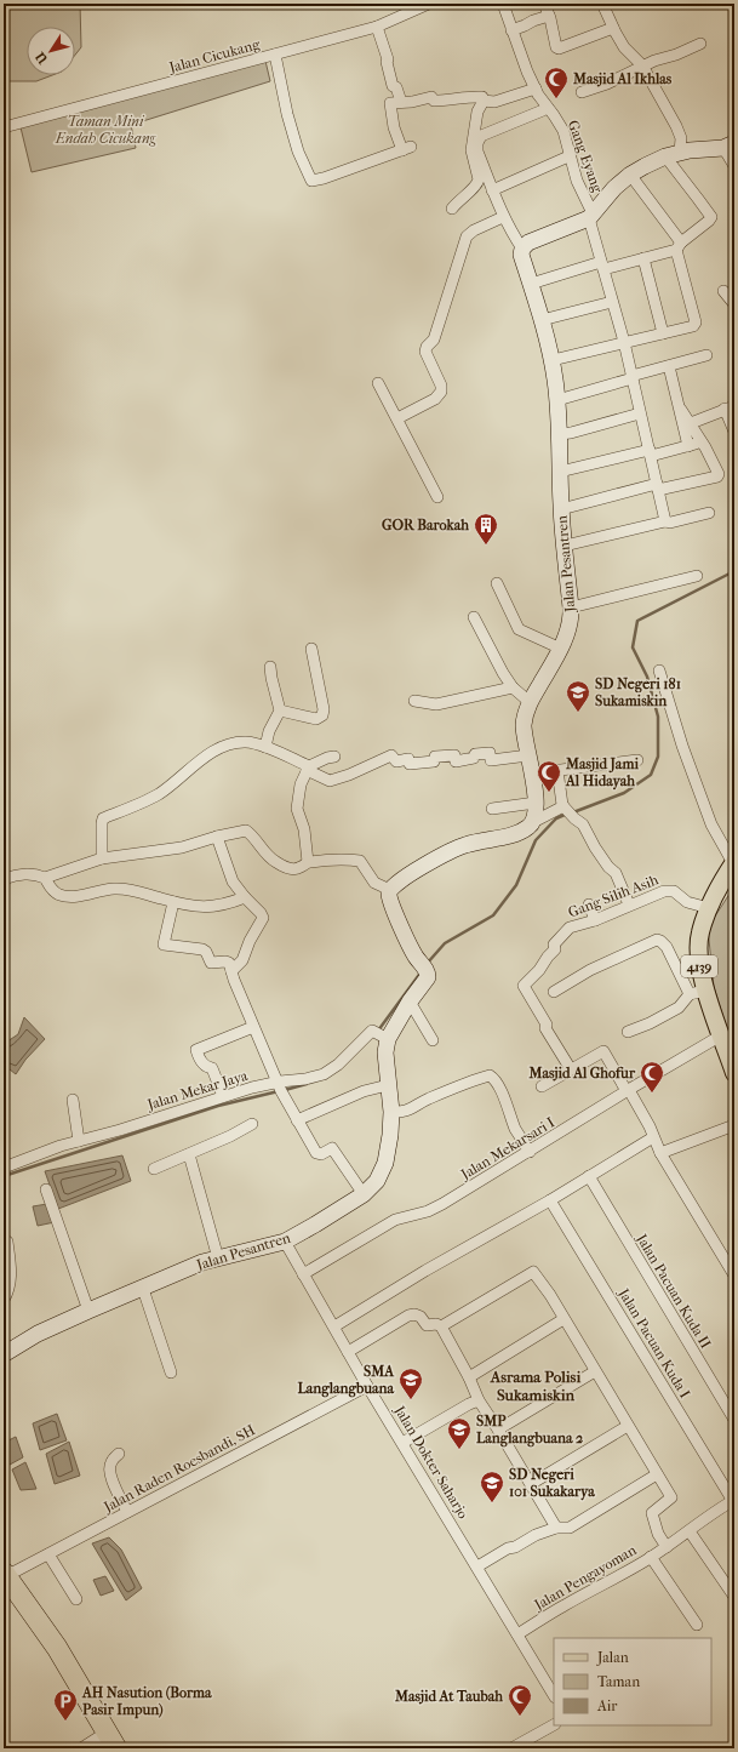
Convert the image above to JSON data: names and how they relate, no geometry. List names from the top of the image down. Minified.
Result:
{"streets":{"main road":["4139"],"street":["Jalan Cicukang","Gang Eyang","Jalan Pesantren","Gang Silih Asih","Jalan Mekar Jaya","Jalan Mekarsari I","Jalan Pacuan Kuda II","Jalan Pacuan Kuda I","Jalan Dokter Saharjo","Jalan Raden Roesbandi, SH","Jalan Pengayoman"]},"crossings":[["Jalan Pesantren","Jalan Mekar Jaya"],["Jalan Pesantren","Jalan Dokter Saharjo"],["Gang Silih Asih","4139"],["4139","Jalan Mekarsari I"],["Jalan Mekarsari I","Jalan Dokter Saharjo"],["Jalan Pacuan Kuda I","Jalan Pengayoman"],["Jalan Dokter Saharjo","Jalan Raden Roesbandi, SH"],["Jalan Dokter Saharjo","Jalan Pengayoman"]],"districts":["Asrama Polisi Sukamiskin"],"parks":["Taman Mini Endah Cicukang"],"places":{"mosque":["Masjid Al Ikhlas","Masjid Jami Al Hidayah","Masjid Al Ghofur","Masjid At Taubah"],"building":["GOR Barokah"],"school or university":["SD Negeri 181 Sukamiskin","SMA Langlangbuana","SMP Langlangbuana 2","SD Negeri 101 Sukakarya"],"parking":["AH Nasution (Borma Pasir Impun)"]},"legend":["Jalan","Taman","Air"],"north":"bottom left"}
